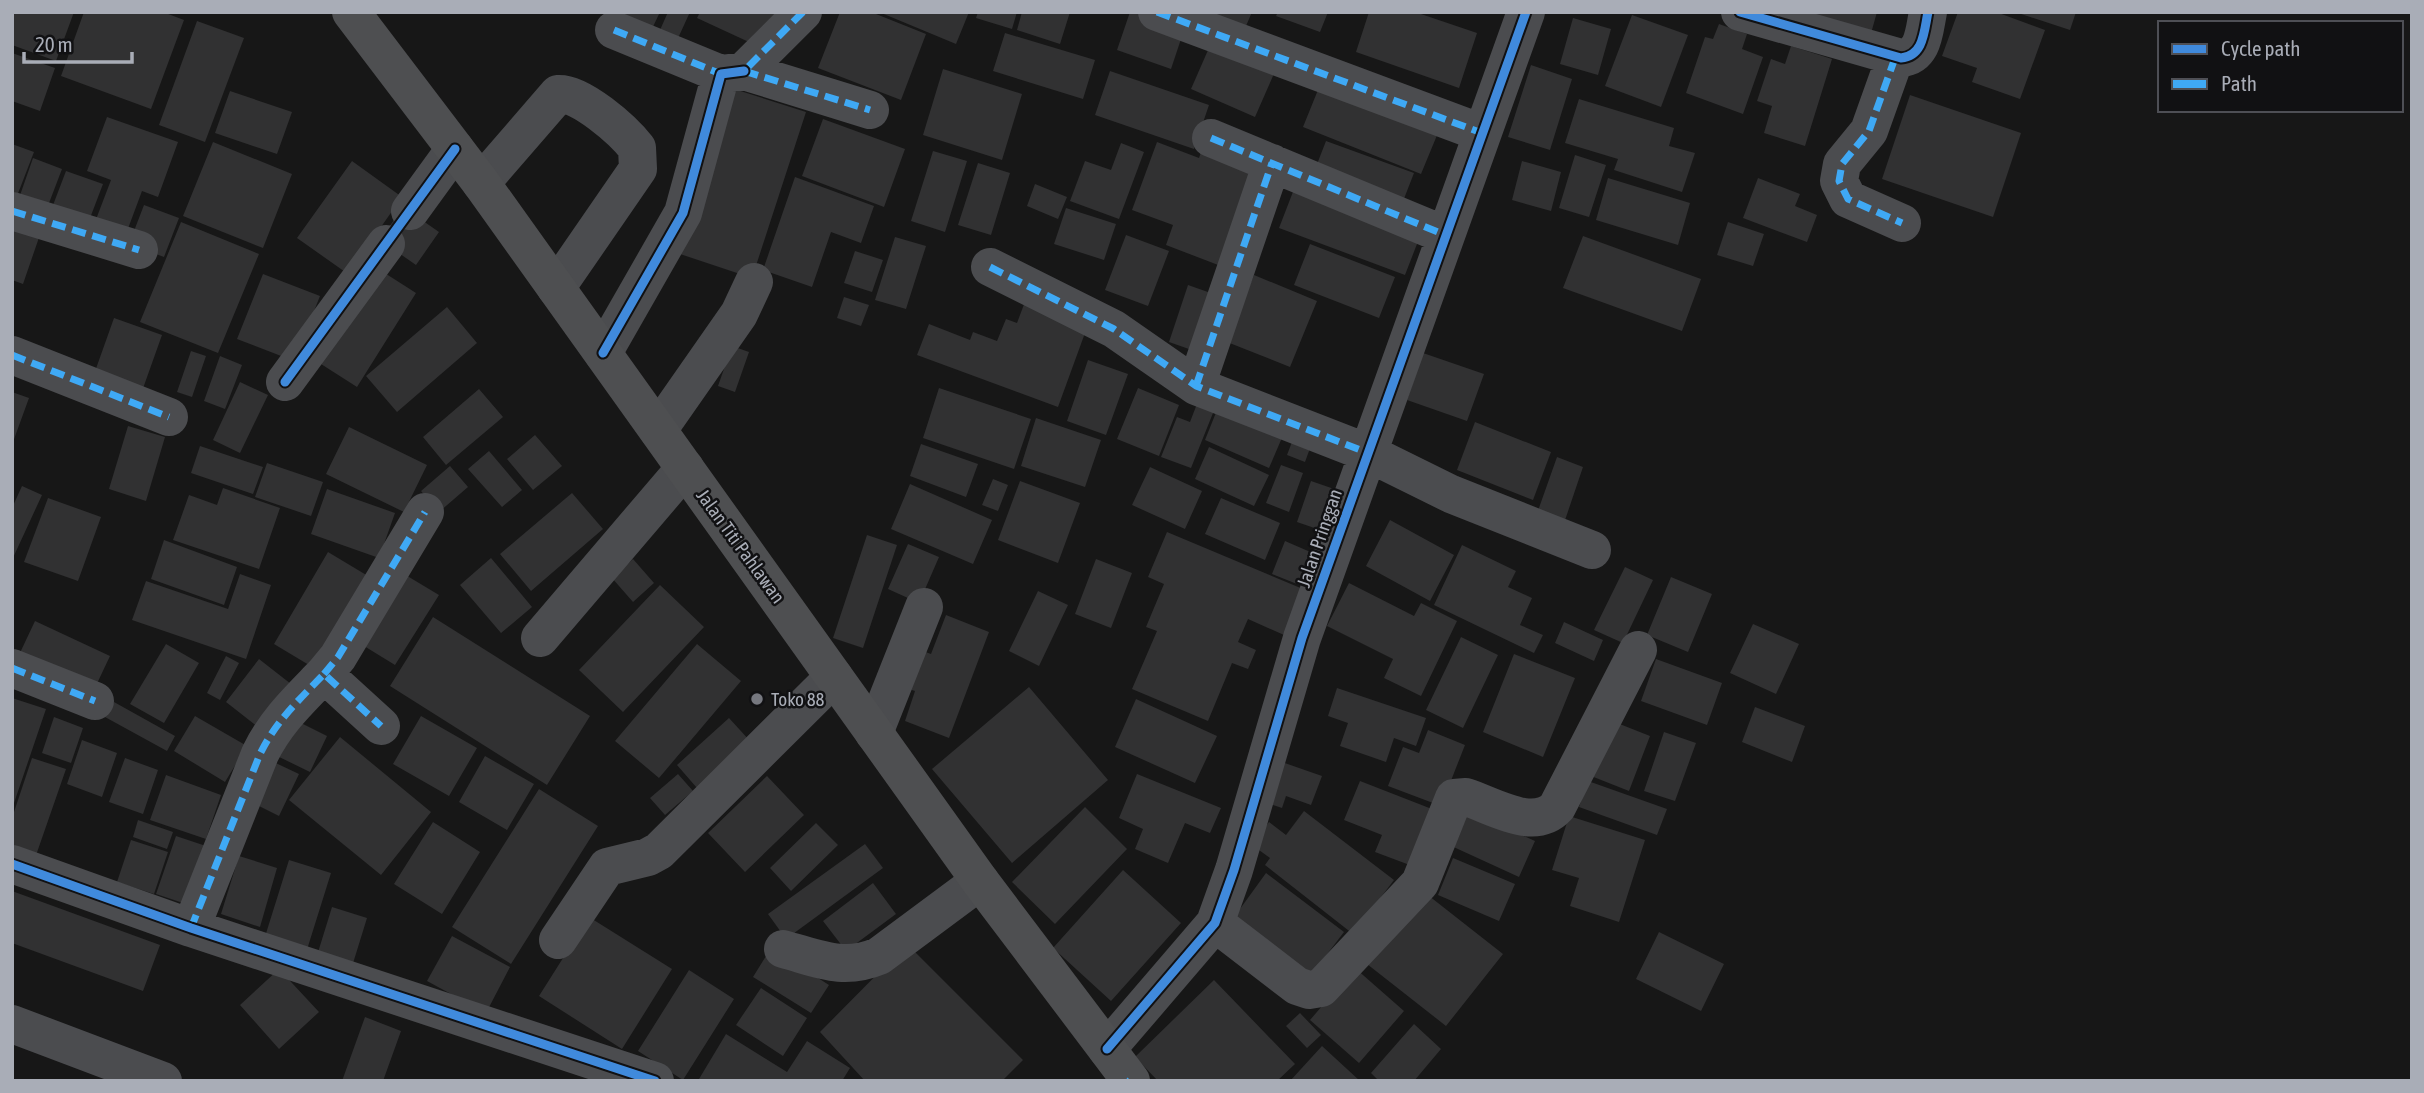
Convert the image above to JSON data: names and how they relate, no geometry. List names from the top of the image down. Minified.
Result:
{"streets":{"main road":["Jalan Titi Pahlawan"],"street":["Jalan Pringgan"]},"crossings":[["Jalan Pringgan","Jalan Titi Pahlawan"]],"places":["Toko 88"],"legend":["Cycle path","Path"],"scale_bar":"20 m"}
